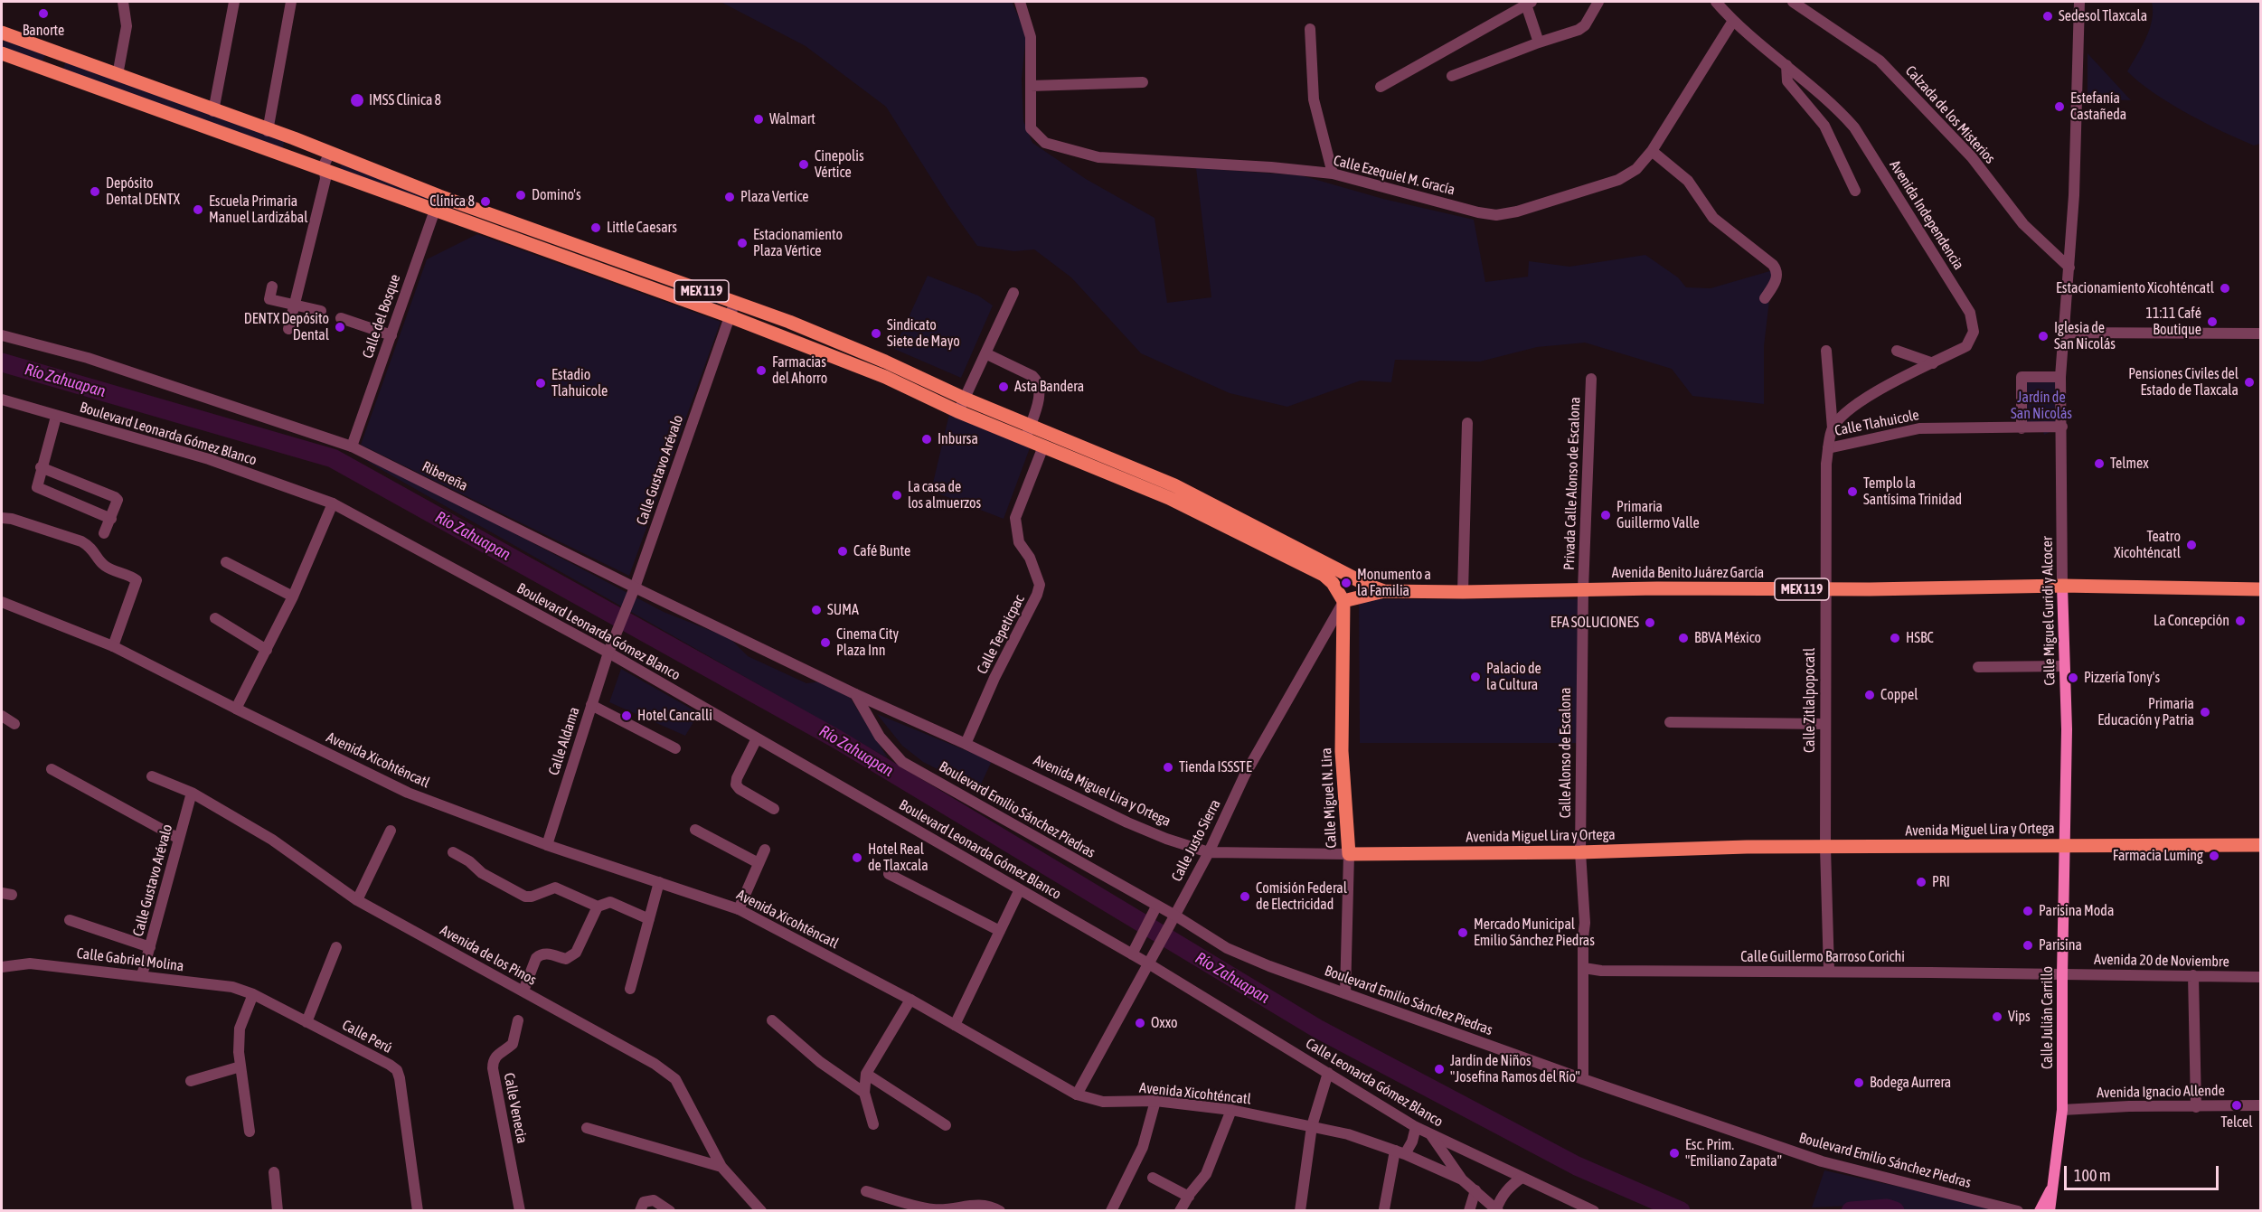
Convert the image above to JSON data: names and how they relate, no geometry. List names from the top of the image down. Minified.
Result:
{"streets":{"main road":["MEX 119","Avenida Benito Juárez García","Calle Miguel Guridi y Alcocer","Avenida Miguel Lira y Ortega","Calle Miguel N. Lira","Calle Julián Carrillo"],"street":["Calzada de los Misterios","Calle Ezequiel M. Gracía","Avenida Independencia","Calle del Bosque","Calle Tlahuicole","Boulevard Leonarda Gómez Blanco","Calle Gustavo Arévalo","Ribereña","Privada Calle Alonso de Escalona","Calle Tepeticpac","Calle Zitlalpopocatl","Calle Aldama","Calle Alonso de Escalona","Avenida Xicohténcatl","Boulevard Emilio Sánchez Piedras","Calle Justo Sierra","Avenida de los Pinos","Calle Guillermo Barroso Corichi","Calle Gabriel Molina","Avenida 20 de Noviembre","Calle Perú","Calle Leonarda Gómez Blanco","Avenida Ignacio Allende","Calle Venecia"]},"crossings":[["Calzada de los Misterios","Calle Miguel Guridi y Alcocer"],["Calle Ezequiel M. Gracía","Avenida Independencia"],["Avenida Independencia","Calle Zitlalpopocatl"],["MEX 119","Calle del Bosque"],["MEX 119","Calle Gustavo Arévalo"],["MEX 119","Avenida Benito Juárez García"],["MEX 119","Calle Tepeticpac"],["MEX 119","Calle Miguel N. Lira"],["MEX 119","Calle Justo Sierra"],["Calle del Bosque","Ribereña"],["Calle Tlahuicole","Calle Miguel Guridi y Alcocer"],["Calle Tlahuicole","Calle Zitlalpopocatl"],["Boulevard Leonarda Gómez Blanco","Calle Gustavo Arévalo"],["Boulevard Leonarda Gómez Blanco","Calle Aldama"],["Boulevard Leonarda Gómez Blanco","Calle Justo Sierra"],["Boulevard Leonarda Gómez Blanco","Calle Leonarda Gómez Blanco"],["Calle Gustavo Arévalo","Ribereña"],["Calle Gustavo Arévalo","Calle Aldama"],["Calle Gustavo Arévalo","Avenida de los Pinos"],["Calle Gustavo Arévalo","Calle Gabriel Molina"],["Ribereña","Avenida Miguel Lira y Ortega"],["Ribereña","Boulevard Emilio Sánchez Piedras"],["Privada Calle Alonso de Escalona","Avenida Benito Juárez García"],["Privada Calle Alonso de Escalona","Calle Alonso de Escalona"],["Avenida Benito Juárez García","Calle Miguel Guridi y Alcocer"],["Avenida Benito Juárez García","Calle Zitlalpopocatl"],["Avenida Benito Juárez García","Calle Alonso de Escalona"],["Avenida Benito Juárez García","Calle Miguel N. Lira"],["Avenida Benito Juárez García","Calle Justo Sierra"],["Calle Miguel Guridi y Alcocer","Avenida Miguel Lira y Ortega"],["Calle Miguel Guridi y Alcocer","Calle Julián Carrillo"],["Calle Tepeticpac","Avenida Miguel Lira y Ortega"],["Calle Zitlalpopocatl","Avenida Miguel Lira y Ortega"],["Calle Zitlalpopocatl","Calle Guillermo Barroso Corichi"],["Calle Aldama","Avenida Xicohténcatl"],["Calle Alonso de Escalona","Avenida Miguel Lira y Ortega"],["Calle Alonso de Escalona","Boulevard Emilio Sánchez Piedras"],["Calle Alonso de Escalona","Calle Guillermo Barroso Corichi"],["Avenida Xicohténcatl","Calle Justo Sierra"],["Avenida Miguel Lira y Ortega","Calle Miguel N. Lira"],["Avenida Miguel Lira y Ortega","Boulevard Emilio Sánchez Piedras"],["Avenida Miguel Lira y Ortega","Calle Justo Sierra"],["Avenida Miguel Lira y Ortega","Calle Julián Carrillo"],["Calle Miguel N. Lira","Boulevard Emilio Sánchez Piedras"],["Calle Miguel N. Lira","Calle Justo Sierra"],["Boulevard Emilio Sánchez Piedras","Calle Justo Sierra"],["Calle Justo Sierra","Calle Leonarda Gómez Blanco"],["Calle Guillermo Barroso Corichi","Avenida 20 de Noviembre"],["Calle Guillermo Barroso Corichi","Calle Julián Carrillo"],["Calle Gabriel Molina","Calle Perú"],["Avenida 20 de Noviembre","Calle Julián Carrillo"],["Calle Julián Carrillo","Avenida Ignacio Allende"]],"water":["Río Zahuapan"],"parks":["Jardín de San Nicolás"],"places":["Banorte","Sedesol Tlaxcala","IMSS Clínica 8","Estefanía Castañeda","Walmart","Cinepolis Vértice","Depósito Dental DENTX","Domino's","Plaza Vertice","Clínica 8","Escuela Primaria Manuel Lardizábal","Little Caesars","Estacionamiento Plaza Vértice","Estacionamiento Xicohténcatl","11:11 Café Boutique","DENTX Depósito Dental","Sindicato Siete de Mayo","Iglesia de San Nicolás","Farmacias del Ahorro","Pensiones Civiles del Estado de Tlaxcala","Estadio Tlahuicole","Asta Bandera","Inbursa","Telmex","Templo la Santísima Trinidad","La casa de los almuerzos","Primaria Guillermo Valle","Teatro Xicohténcatl","Café Bunte","Monumento a la Familia","SUMA","La Concepción","EFA SOLUCIONES","BBVA México","HSBC","Cinema City Plaza Inn","Palacio de la Cultura","Pizzería Tony's","Coppel","Primaria Educación y Patria","Hotel Cancalli","Tienda ISSSTE","Farmacia Luming","Hotel Real de Tlaxcala","PRI","Comisión Federal de Electricidad","Parisina Moda","Mercado Municipal Emilio Sánchez Piedras","Parisina","Vips","Oxxo","Jardín de Niños \"Josefina Ramos del Río\"","Bodega Aurrera","Telcel","Esc. Prim. \"Emiliano Zapata\""],"scale_bar":"100 m"}
